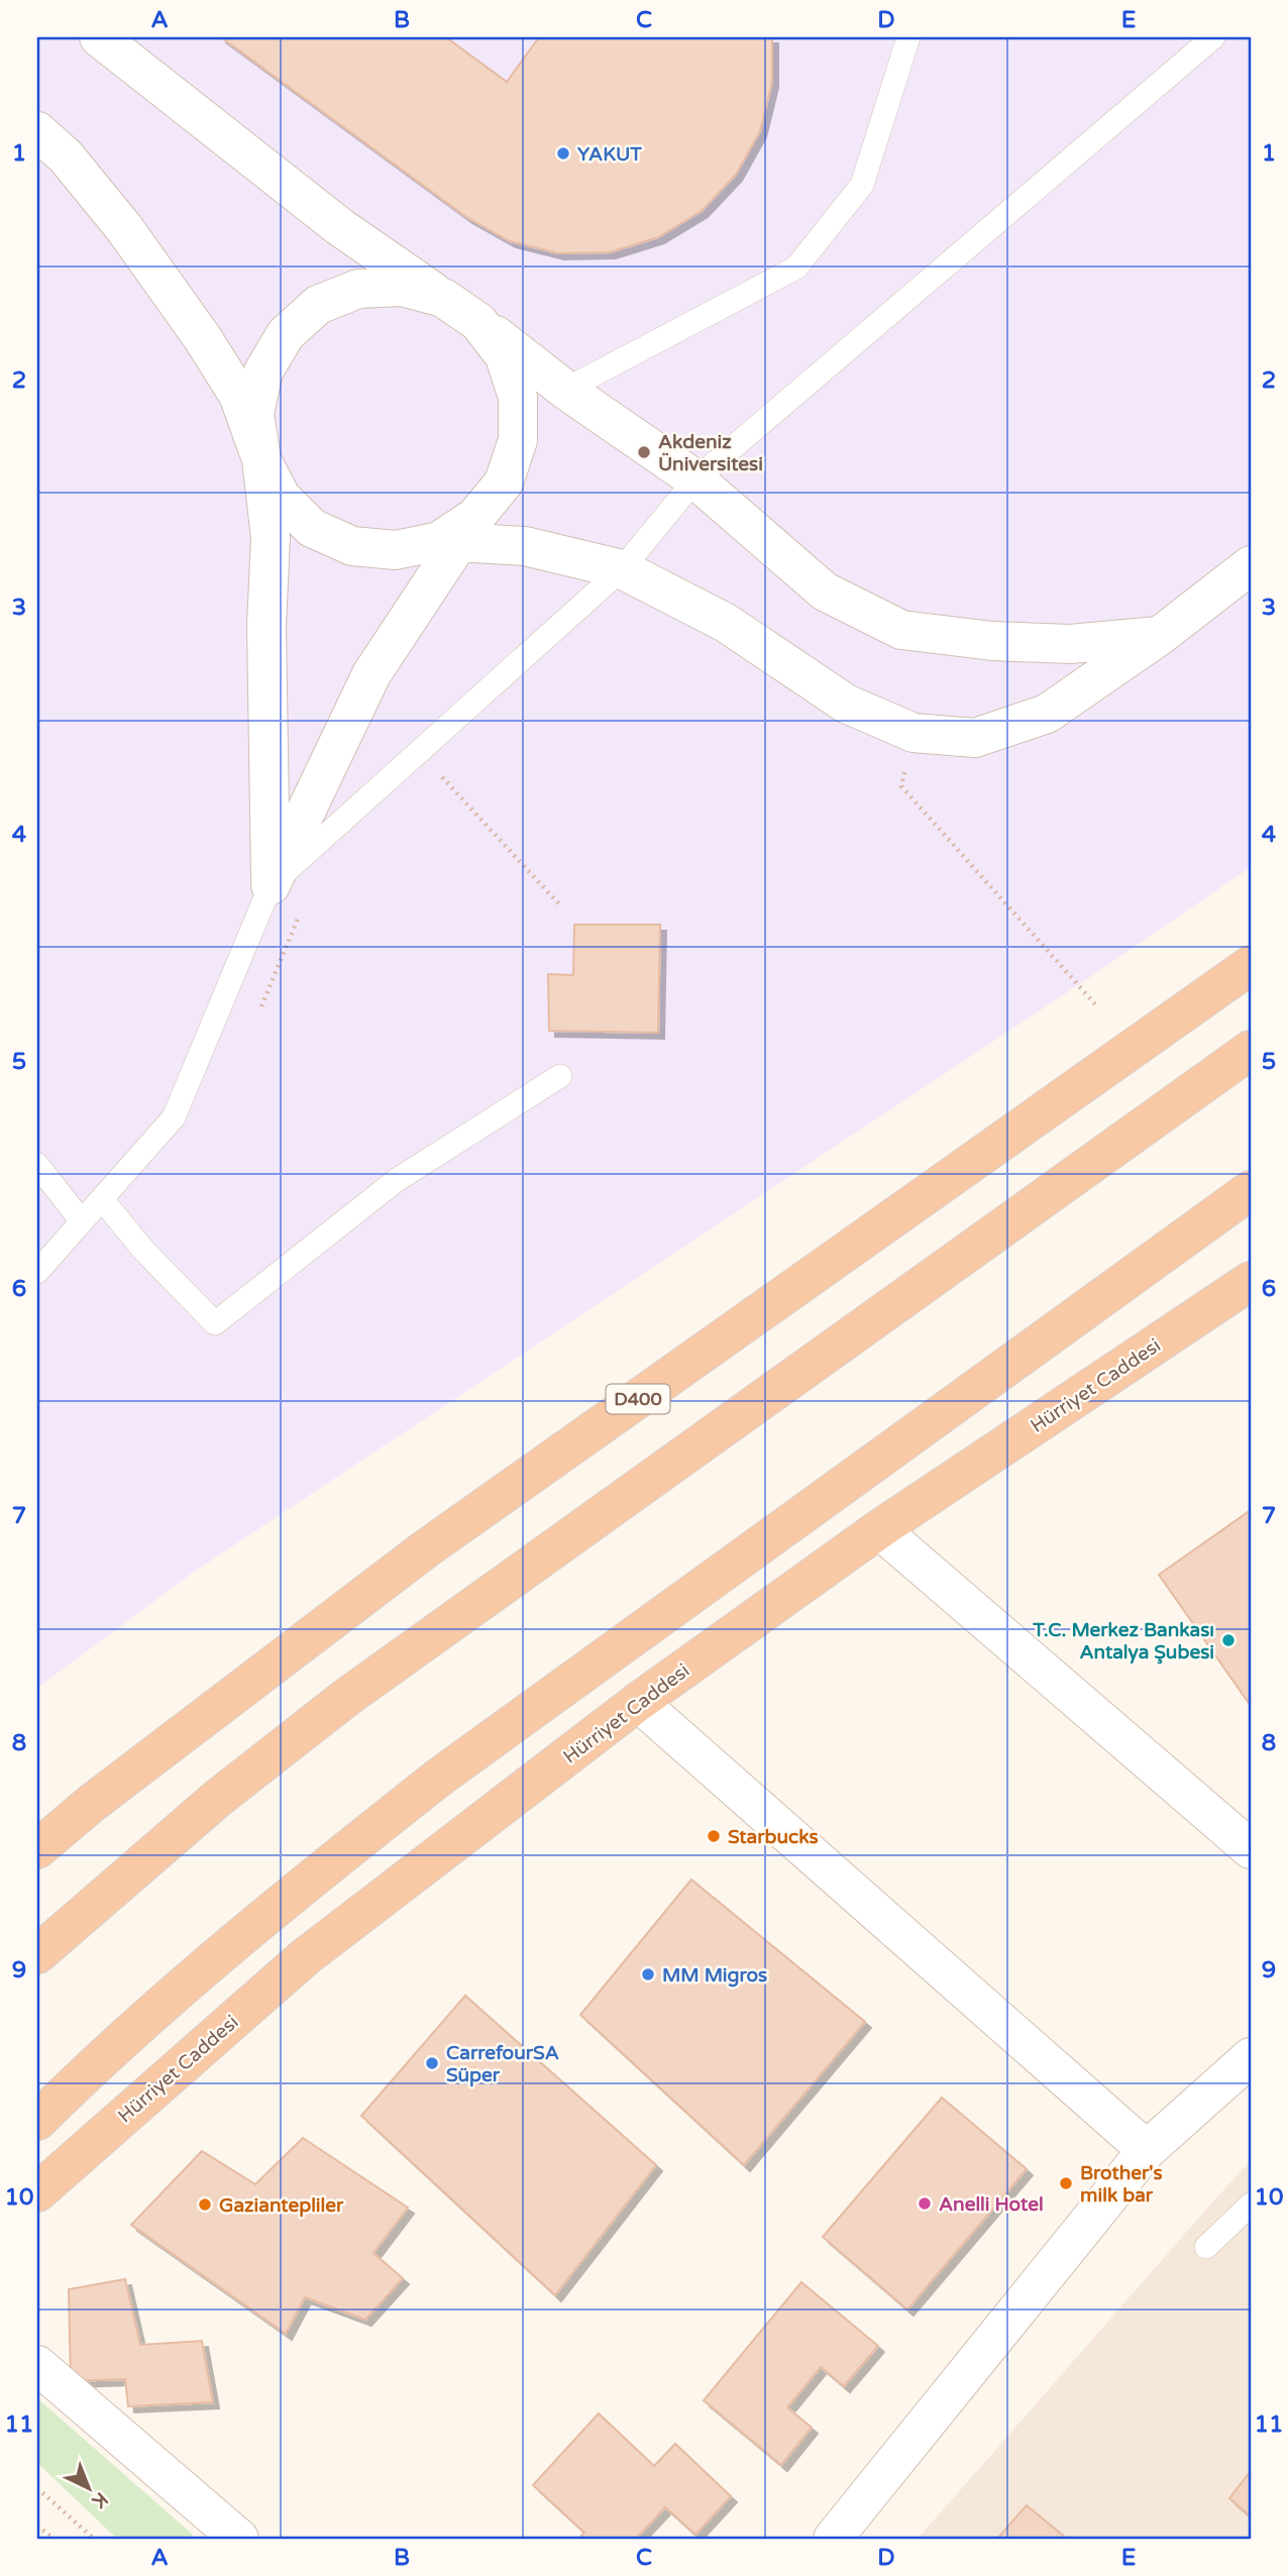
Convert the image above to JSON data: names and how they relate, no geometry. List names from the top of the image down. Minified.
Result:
{"streets":{"highway":["Hürriyet Caddesi","D400"]},"places":["YAKUT","Akdeniz Üniversitesi","T.C. Merkez Bankası Antalya Şubesi","Starbucks","MM Migros","CarrefourSA Süper","Brother's milk bar","Anelli Hotel","Gaziantepliler"],"north":"bottom right","grid":{"columns":["A","B","C","D","E"],"rows":["1","2","3","4","5","6","7","8","9","10","11"]}}
